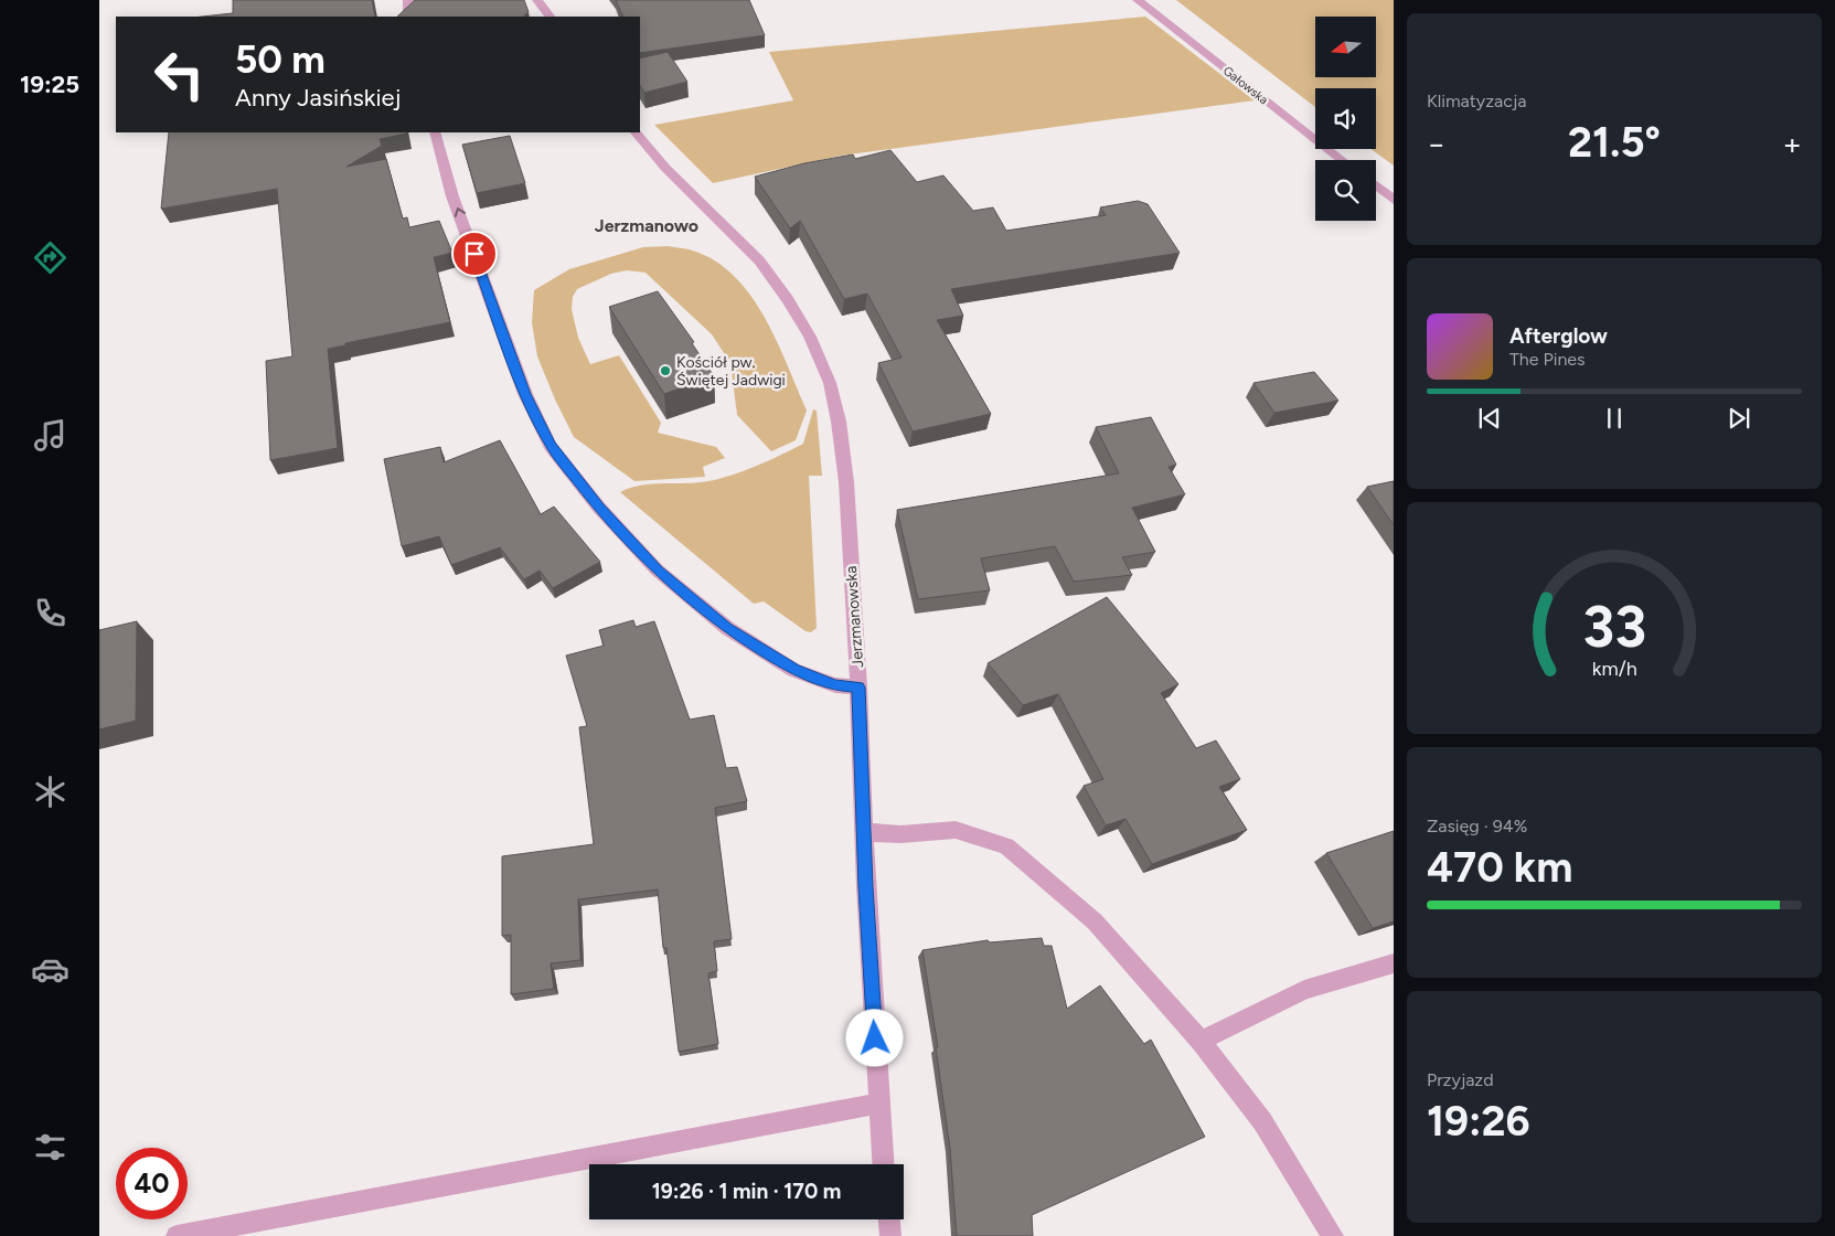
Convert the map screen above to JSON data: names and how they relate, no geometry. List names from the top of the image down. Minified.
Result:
{"streets":{"street":["Gałowska","Jerzmanowska"]},"districts":["Jerzmanowo"],"places":["Kościół pw. Świętej Jadwigi"],"north":"left","page":{"tabs":"19:25","tile":["Klimatyzacja",["Zasięg · 94%","470 km"],["Przyjazd","19:26"]],"turn":["50 m","Anny Jasińskiej"],"heat":["−","21.5°","+"],"song":["Afterglow","The Pines"],"limit":"40","trip":"19:26 · 1 min · 170 m","gauge":["33","km/h"]}}
